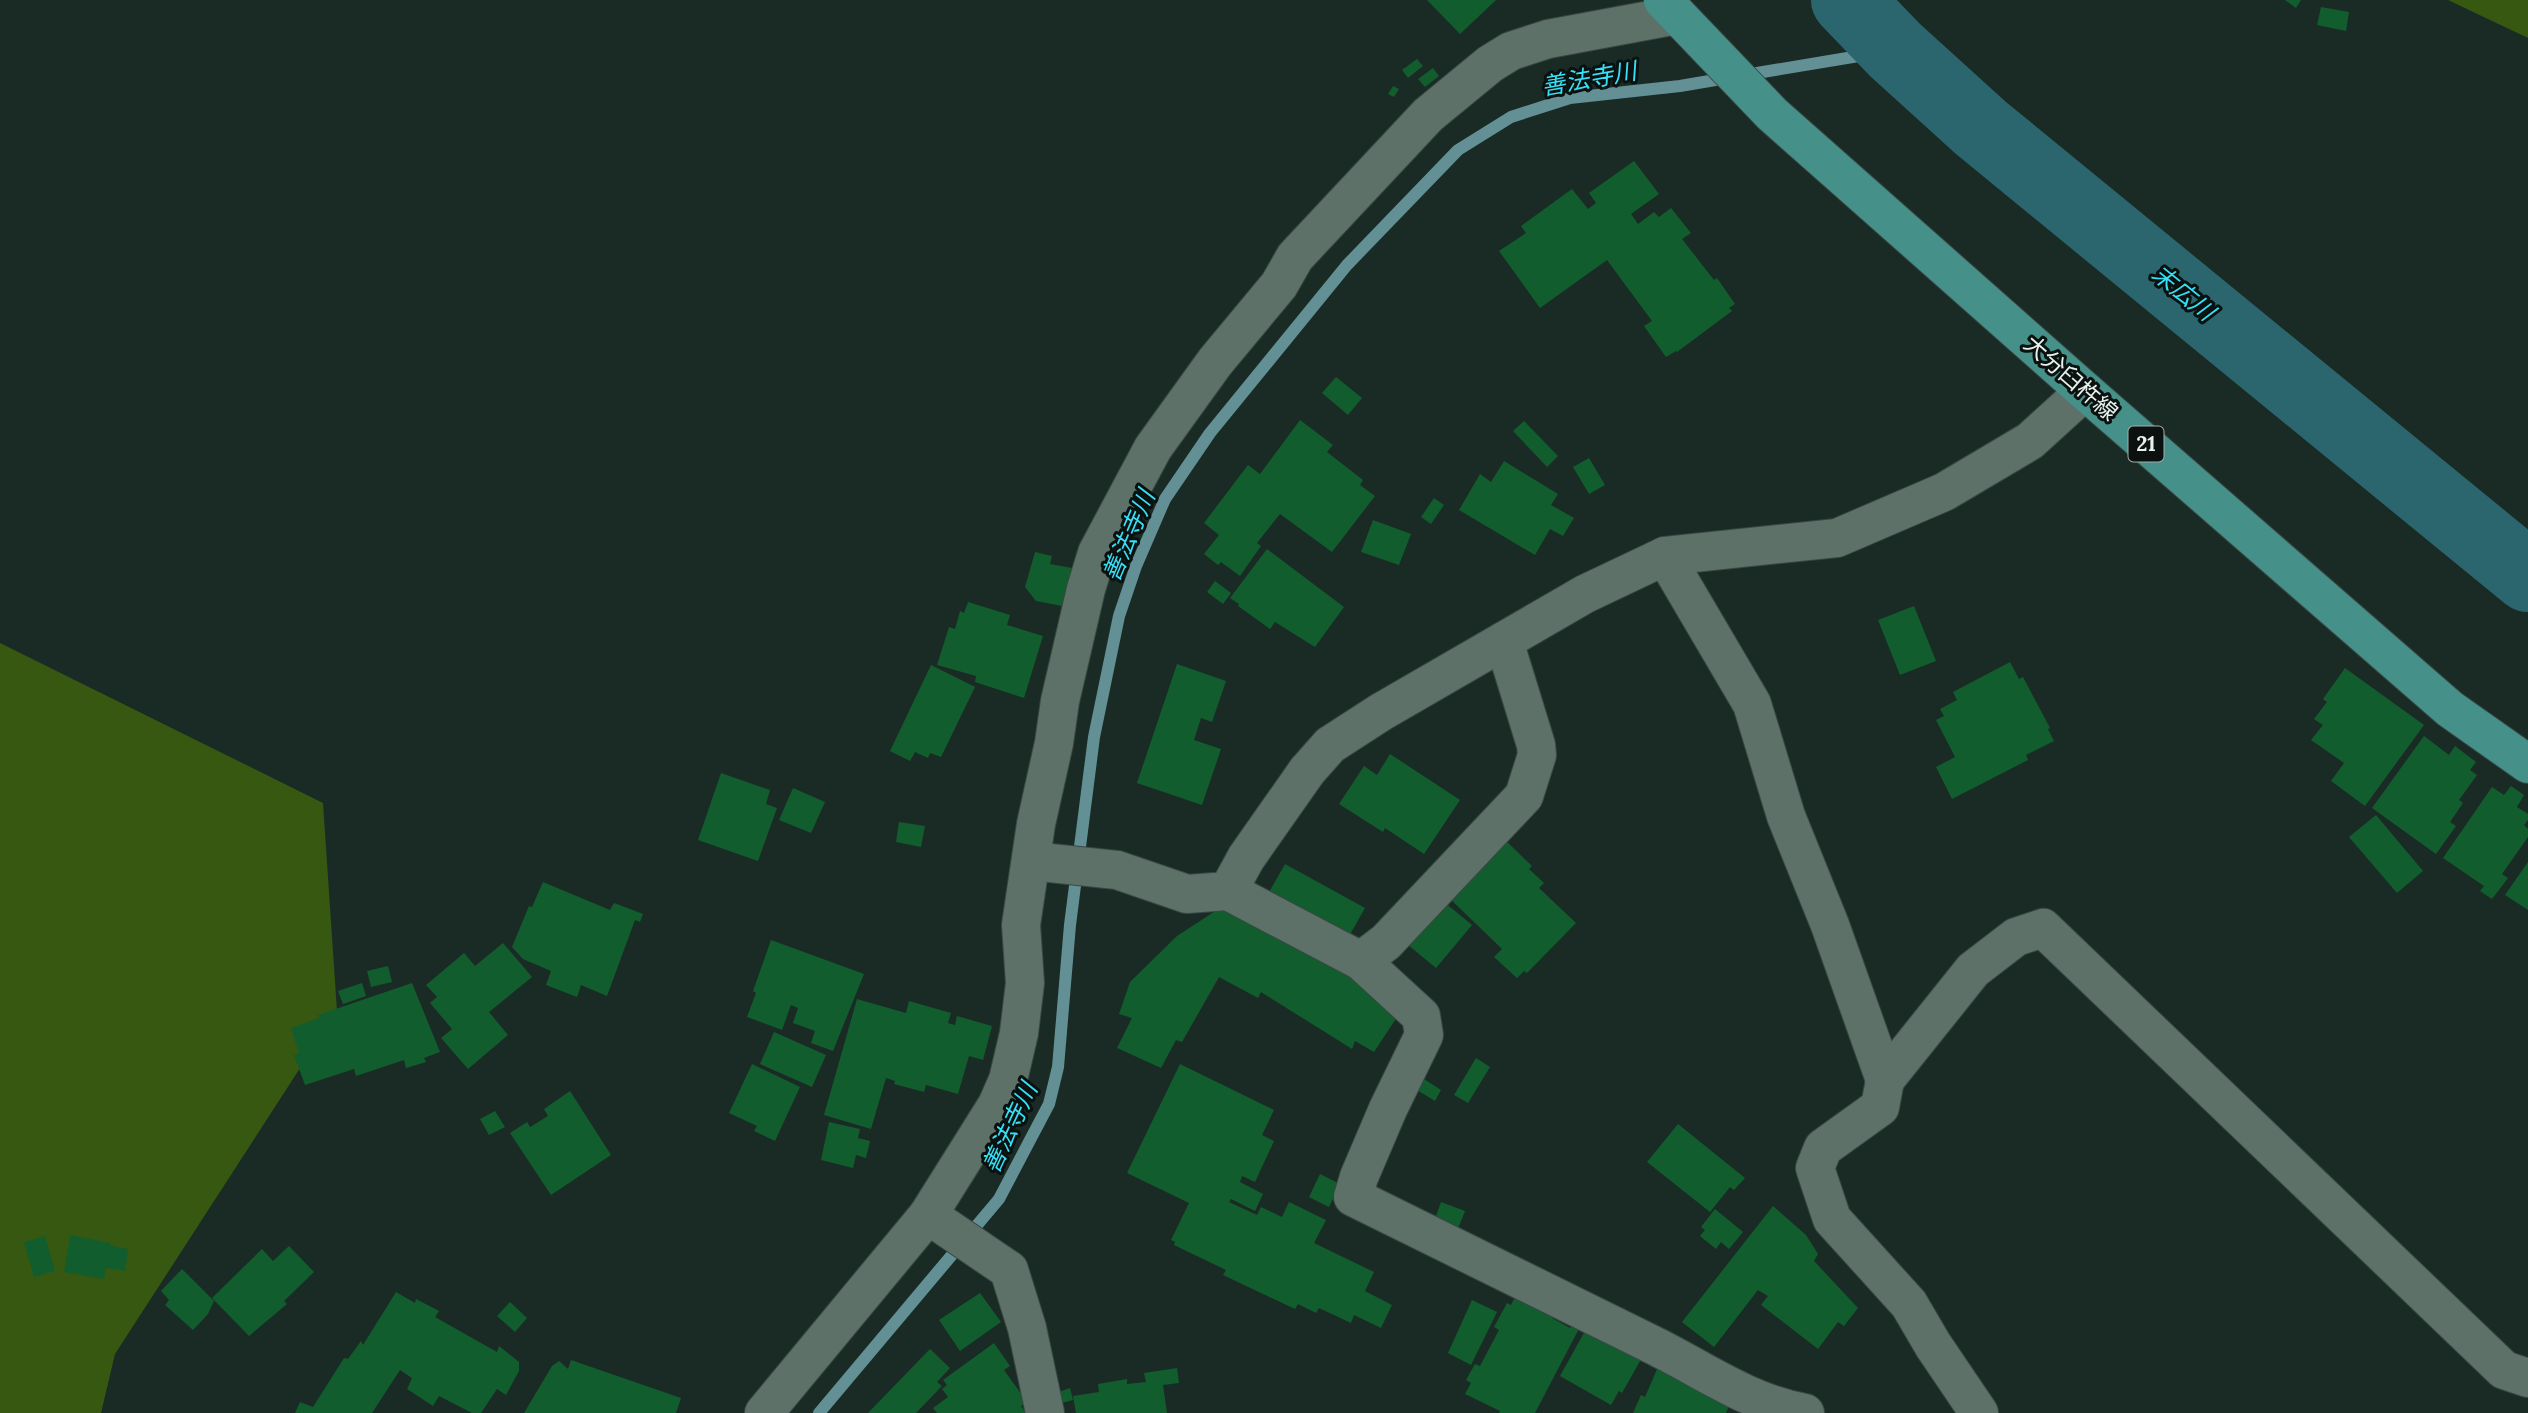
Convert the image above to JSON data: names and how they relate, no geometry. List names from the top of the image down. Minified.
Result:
{"streets":{"main road":["大分臼杵線","21"]},"water":["善法寺川","末広川"]}
